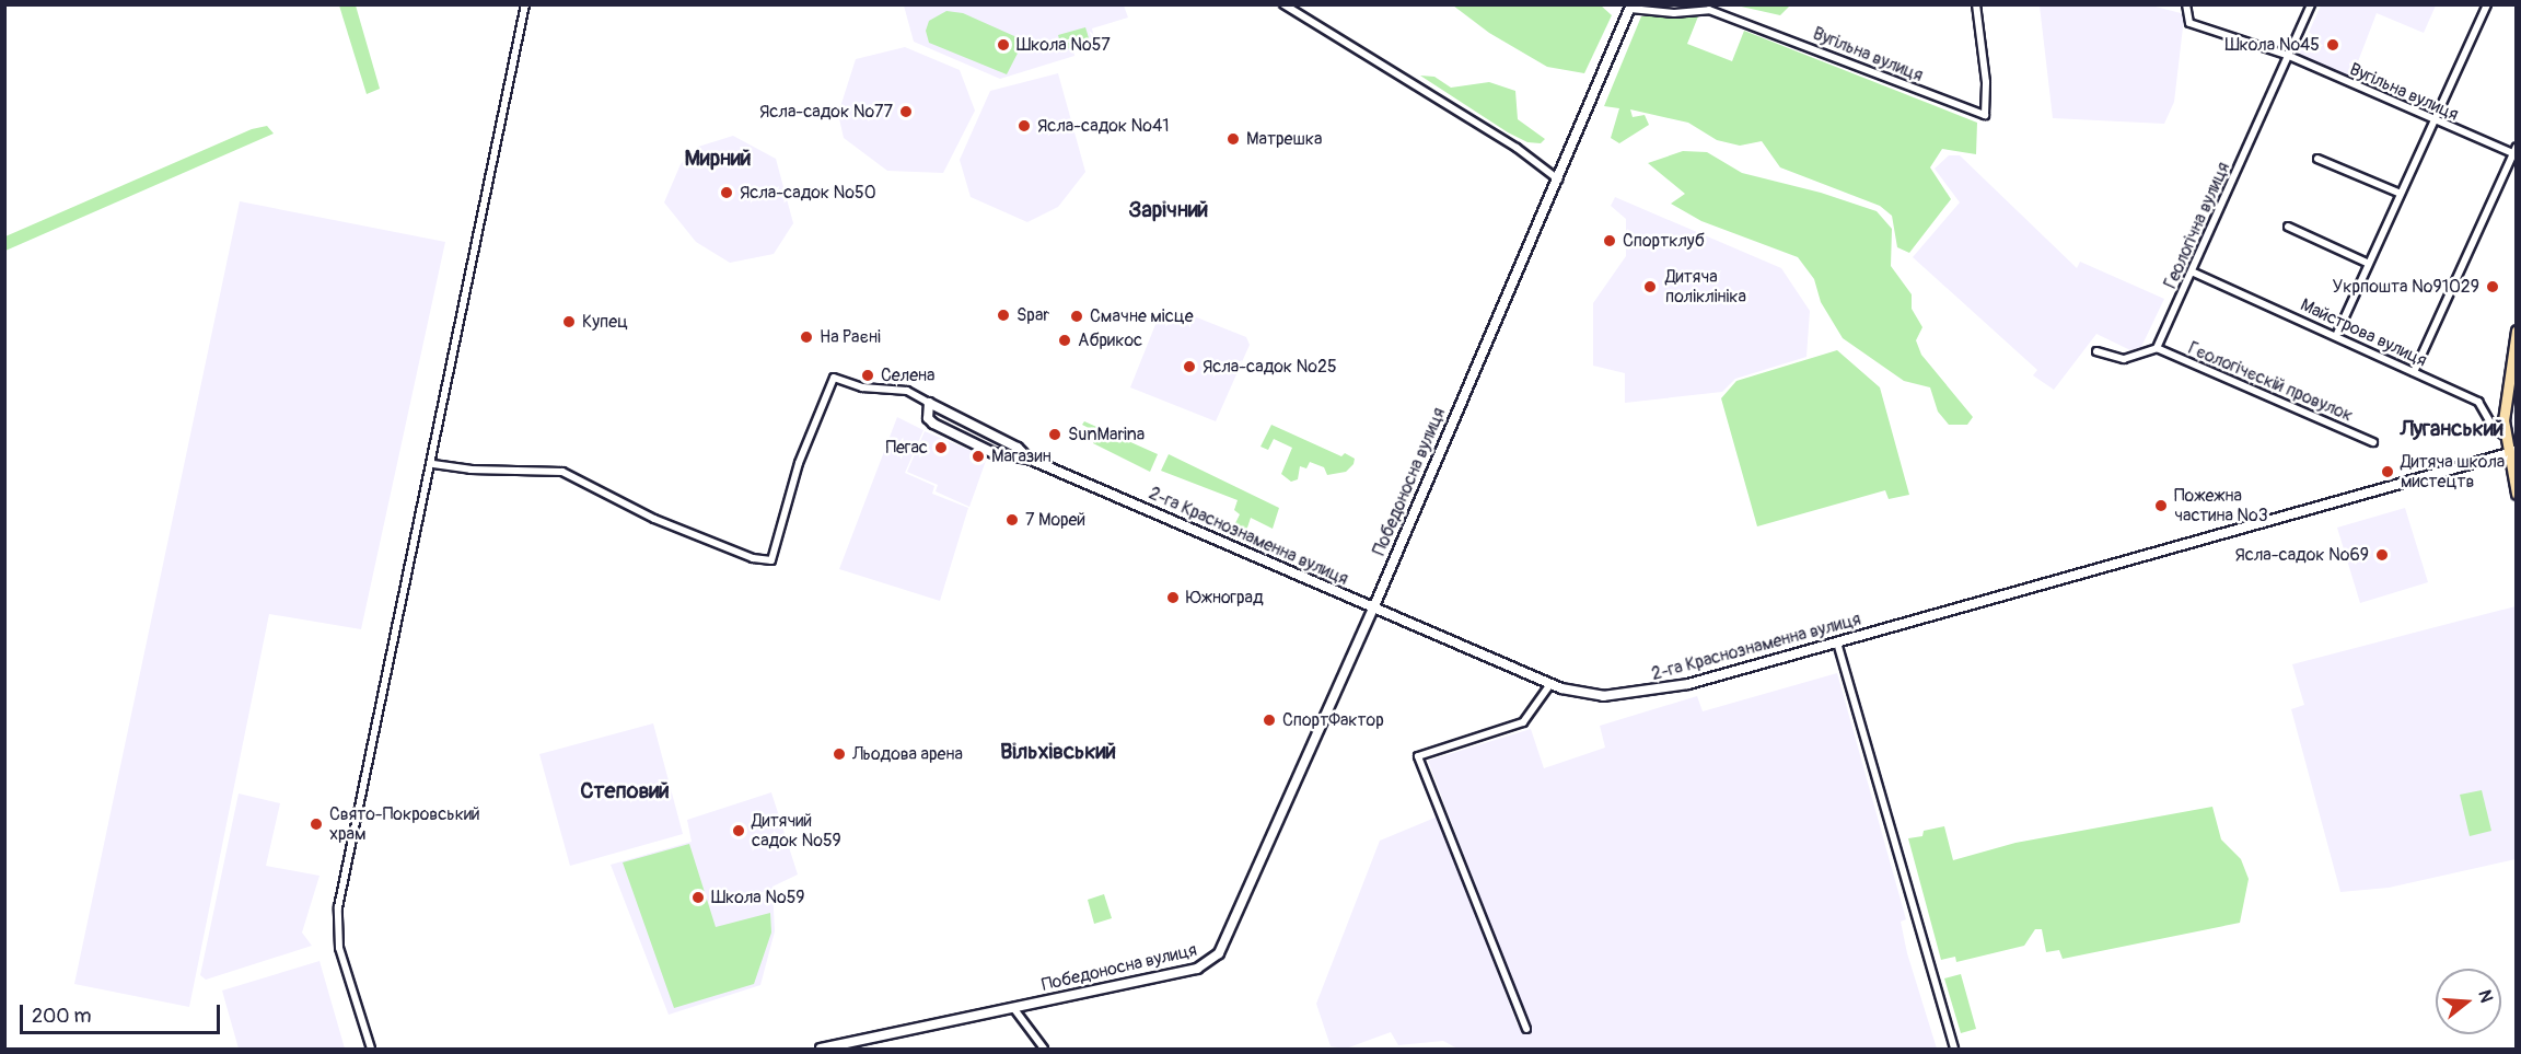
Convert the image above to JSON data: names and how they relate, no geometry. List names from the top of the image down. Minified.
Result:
{"streets":{"street":["Вугільна вулиця","Геологічна вулиця","Майстрова вулиця","Гєологічєскій провулок","Победоносна вулиця","2-га Краснознаменна вулиця"]},"crossings":[["Вугільна вулиця","Геологічна вулиця"],["Вугільна вулиця","Победоносна вулиця"],["Геологічна вулиця","Майстрова вулиця"],["Геологічна вулиця","Гєологічєскій провулок"],["Победоносна вулиця","2-га Краснознаменна вулиця"]],"districts":["Мирний","Зарічний","Луганський","Вільхівський","Степовий"],"places":["Школа №57","Школа №45","Ясла-садок №77","Ясла-садок №41","Матрешка","Ясла-садок №50","Спортклуб","Дитяча поліклініка","Укрпошта №91029","Spar","Смачне місце","Купец","На Раєні","Абрикос","Ясла-садок №25","Селена","SunMarina","Пегас","Магазин","Дитяча школа мистецтв","Пожежна частина №3","7 Морей","Ясла-садок №69","Южноград","СпортФактор","Льодова арена","Свято-Покровський храм","Дитячий садок №59","Школа №59"],"scale_bar":"200 m","north":"right"}
